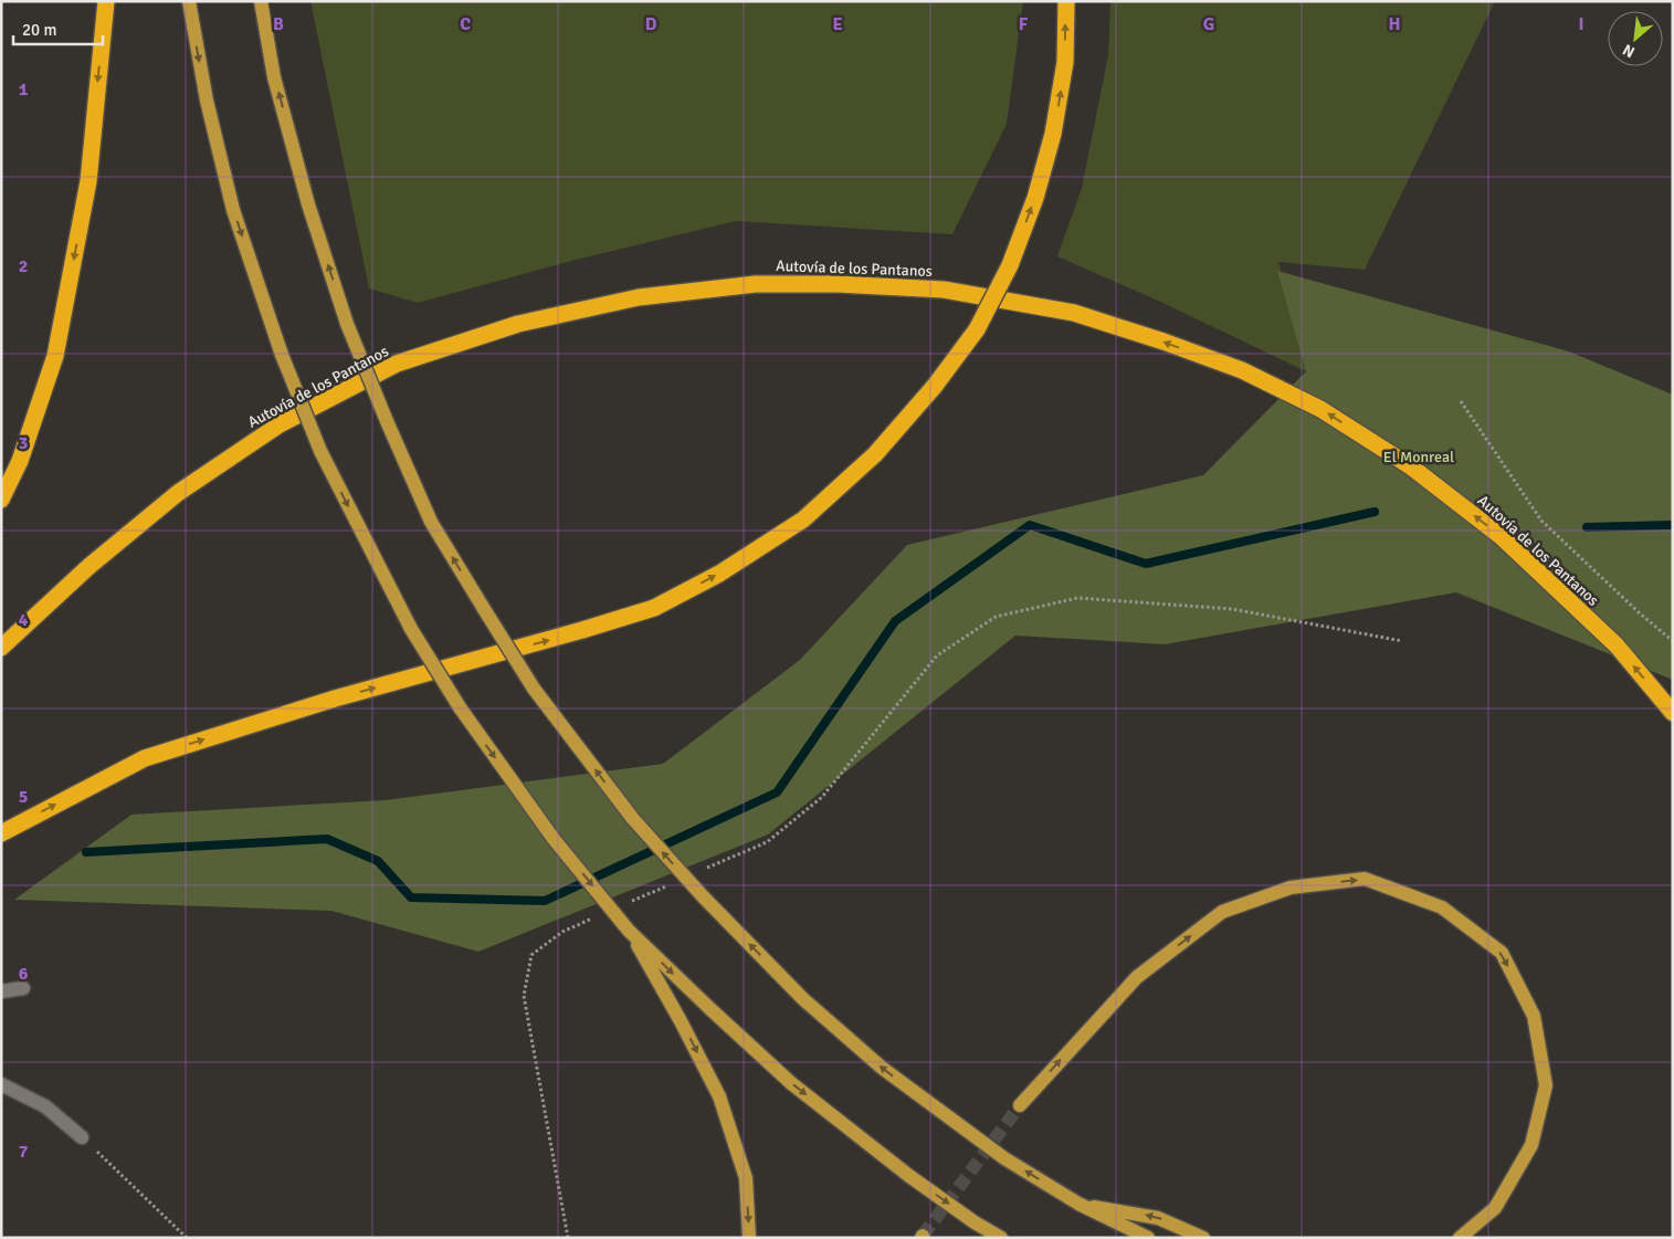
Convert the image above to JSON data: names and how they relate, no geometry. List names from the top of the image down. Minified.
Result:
{"streets":{"highway":["Autovía de los Pantanos"]},"one_way":["Autovía de los Pantanos"],"parks":["El Monreal"],"scale_bar":"20 m","north":"bottom left","grid":{"columns":["B","C","D","E","F","G","H","I"],"rows":["1","2","3","4","5","6","7"]}}
